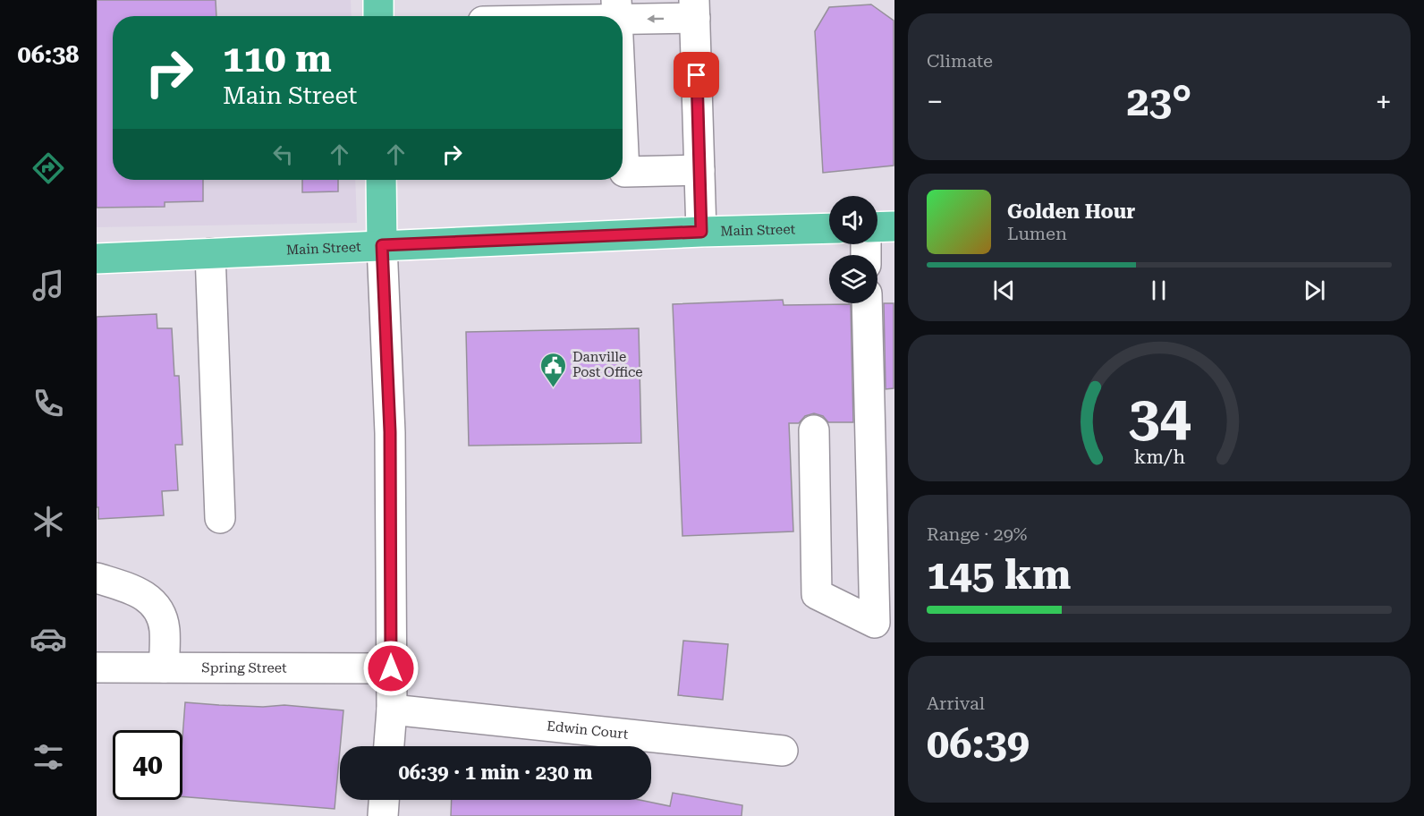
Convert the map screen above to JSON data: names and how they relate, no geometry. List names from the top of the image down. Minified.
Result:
{"streets":{"main road":["Main Street"],"street":["Spring Street","Edwin Court"]},"places":{"public building":["Danville Post Office"]},"page":{"tabs":"06:38","tile":["Climate",["Range · 29%","145 km"],["Arrival","06:39"]],"turn":["110 m","Main Street"],"heat":["−","23°","+"],"song":["Golden Hour","Lumen"],"limit":"40","trip":"06:39 · 1 min · 230 m","gauge":["34","km/h"]}}
